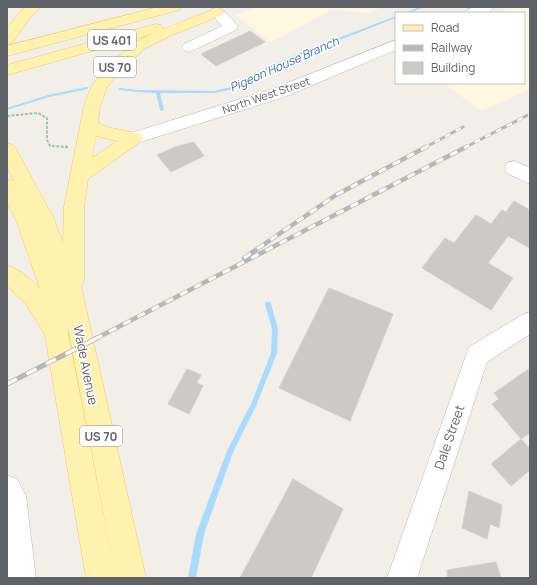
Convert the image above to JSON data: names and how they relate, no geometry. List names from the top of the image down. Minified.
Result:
{"streets":{"main road":["US 401","US 70","Wade Avenue"],"street":["North West Street","Dale Street"]},"crossings":[["US 401","US 70"],["US 70","Wade Avenue"]],"water":["Pigeon House Branch"],"legend":["Road","Railway","Building"]}
